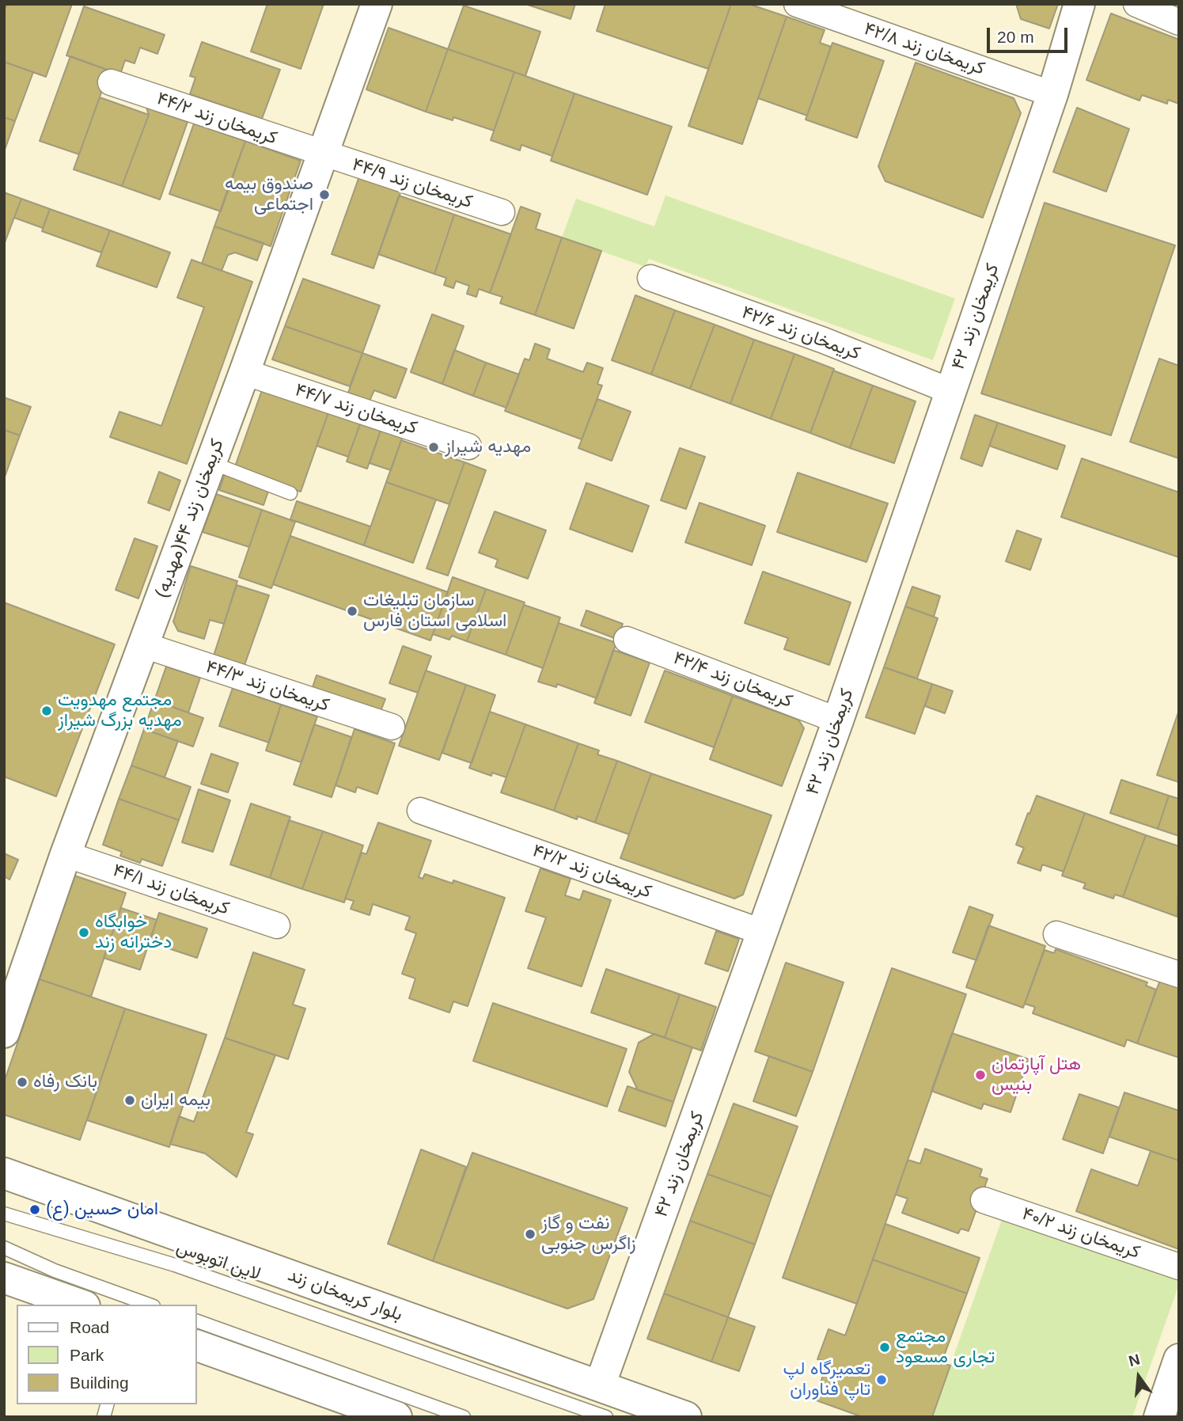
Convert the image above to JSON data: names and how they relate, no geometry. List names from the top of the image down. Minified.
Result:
{"streets":{"street":["کریمخان زند ۴۲/۸","کریمخان زند ۴۴/۲","کریمخان زند ۴۴/۹","کریمخان زند ۴۲","کریمخان زند ۴۲/۶","کریمخان زند ۴۴/۷","کریمخان زند ۴۴(مهدیه)","کریمخان زند ۴۲/۴","کریمخان زند ۴۴/۳","کریمخان زند ۴۲/۲","کریمخان زند ۴۴/۱","کریمخان زند ۴۰/۲","بلوار کریمخان زند"],"lane":["لاین اتوبوس"]},"crossings":[["کریمخان زند ۴۲/۸","کریمخان زند ۴۲"],["کریمخان زند ۴۴/۲","کریمخان زند ۴۴/۹"],["کریمخان زند ۴۴/۲","کریمخان زند ۴۴(مهدیه)"],["کریمخان زند ۴۴/۹","کریمخان زند ۴۴(مهدیه)"],["کریمخان زند ۴۲","کریمخان زند ۴۲/۶"],["کریمخان زند ۴۲","کریمخان زند ۴۲/۴"],["کریمخان زند ۴۲","کریمخان زند ۴۲/۲"],["کریمخان زند ۴۲","بلوار کریمخان زند"],["کریمخان زند ۴۴/۷","کریمخان زند ۴۴(مهدیه)"],["کریمخان زند ۴۴(مهدیه)","کریمخان زند ۴۴/۳"],["کریمخان زند ۴۴(مهدیه)","کریمخان زند ۴۴/۱"]],"places":["صندوق بیمه اجتماعی","مهدیه شیراز","سازمان تبلیغات اسلامی استان فارس","مجتمع مهدویت مهدیه بزرگ شیراز","خوابگاه دخترانه زند","هتل آپارتمان بنیس","بانک رفاه","بیمه ایران","امان حسین (ع)","نفت و گاز زاگرس جنوبی","مجتمع تجاری مسعود","تعمیرگاه لپ تاپ فناوران"],"legend":["Road","Park","Building"],"scale_bar":"20 m","north":"top"}
